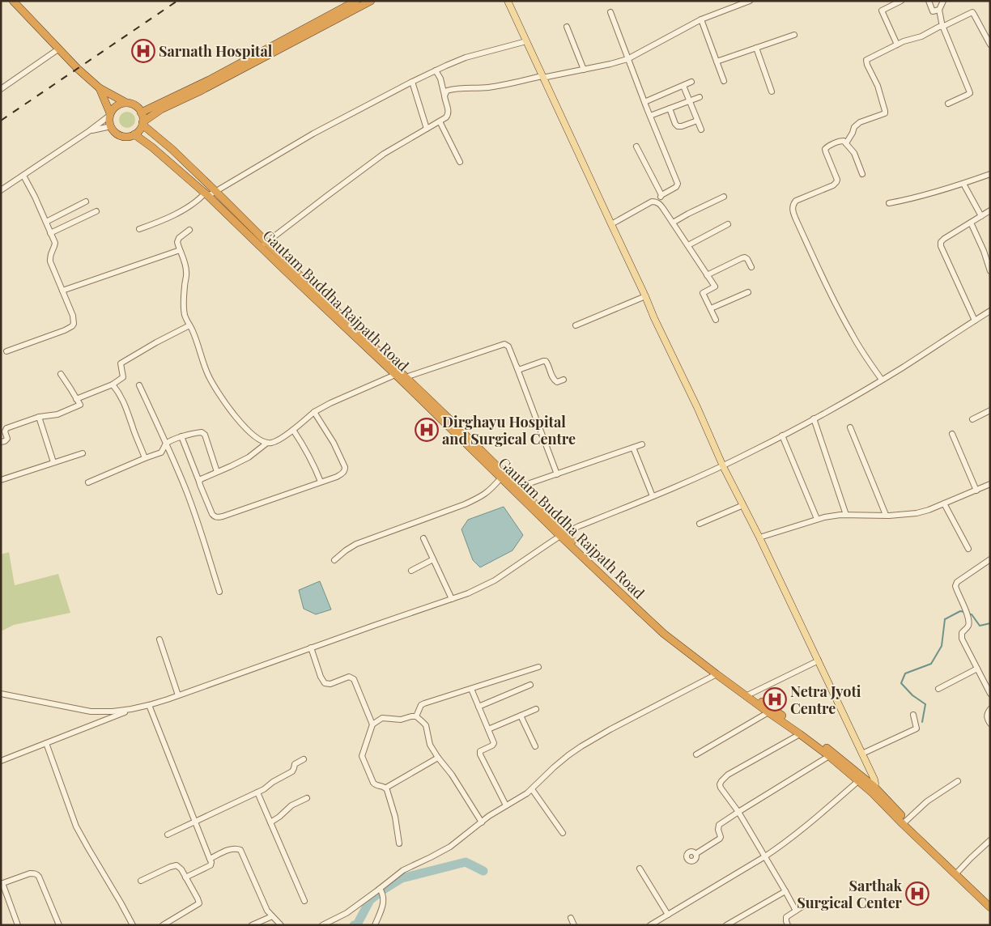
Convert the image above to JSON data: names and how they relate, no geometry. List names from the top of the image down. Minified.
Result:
{"streets":{"highway":["Gautam Buddha Rajpath Road"]},"places":{"hospital":["Sarnath Hospital","Dirghayu Hospital and Surgical Centre","Netra Jyoti Centre","Sarthak Surgical Center"]}}
